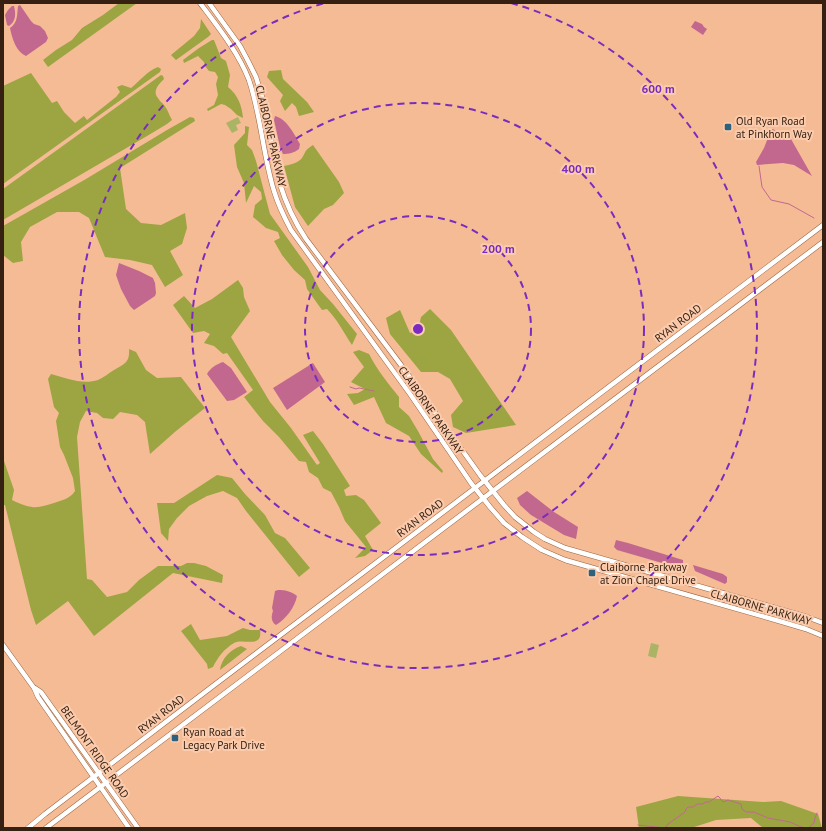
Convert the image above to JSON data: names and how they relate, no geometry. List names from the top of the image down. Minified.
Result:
{"streets":{"main road":["CLAIBORNE PARKWAY","RYAN ROAD","BELMONT RIDGE ROAD"]},"crossings":[["CLAIBORNE PARKWAY","RYAN ROAD"],["RYAN ROAD","BELMONT RIDGE ROAD"]],"places":{"transit":["Old Ryan Road at Pinkhorn Way","Claiborne Parkway at Zion Chapel Drive","Ryan Road at Legacy Park Drive"]},"rings":["600 m","400 m","200 m"]}
